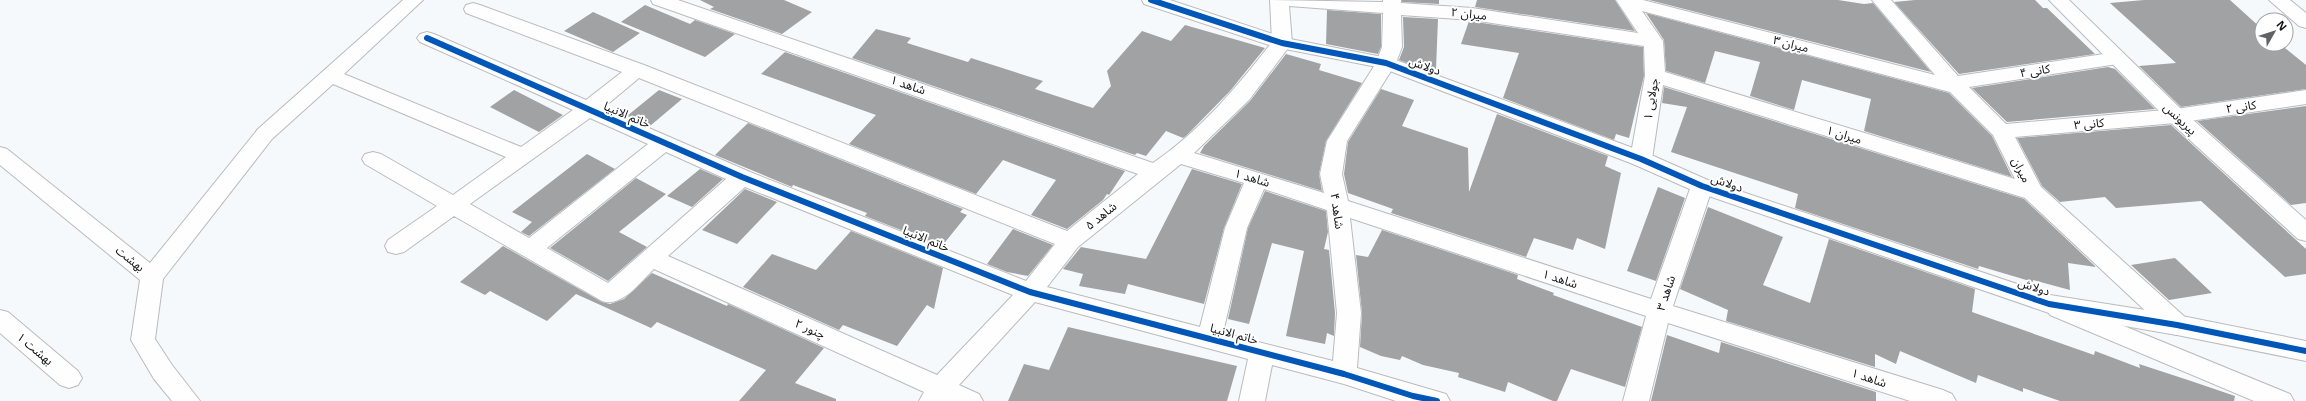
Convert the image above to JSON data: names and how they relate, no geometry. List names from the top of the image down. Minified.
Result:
{"streets":{"street":["میران ۲","میران ۳","دولاش","کانی ۴","شاهد ۱","جولایی ۱","کانی ۲","خاتم الانبیا","پیریونس","کانی ۳","میران ۱","میران","شاهد ۴","شاهد ۵","بهشت","شاهد ۳","چنور ۲","بهشت ۱"]},"crossings":[["میران ۲","جولایی ۱"],["میران ۲","شاهد ۴"],["میران ۳","کانی ۴"],["میران ۳","میران"],["دولاش","جولایی ۱"],["دولاش","میران"],["دولاش","شاهد ۴"],["دولاش","شاهد ۵"],["دولاش","شاهد ۳"],["کانی ۴","پیریونس"],["کانی ۴","میران"],["شاهد ۱","شاهد ۴"],["شاهد ۱","شاهد ۵"],["شاهد ۱","شاهد ۳"],["جولایی ۱","میران ۱"],["کانی ۲","پیریونس"],["کانی ۲","کانی ۳"],["خاتم الانبیا","شاهد ۴"],["خاتم الانبیا","شاهد ۵"],["پیریونس","کانی ۳"],["کانی ۳","میران"],["میران ۱","میران"],["شاهد ۵","چنور ۲"]],"north":"top right"}
